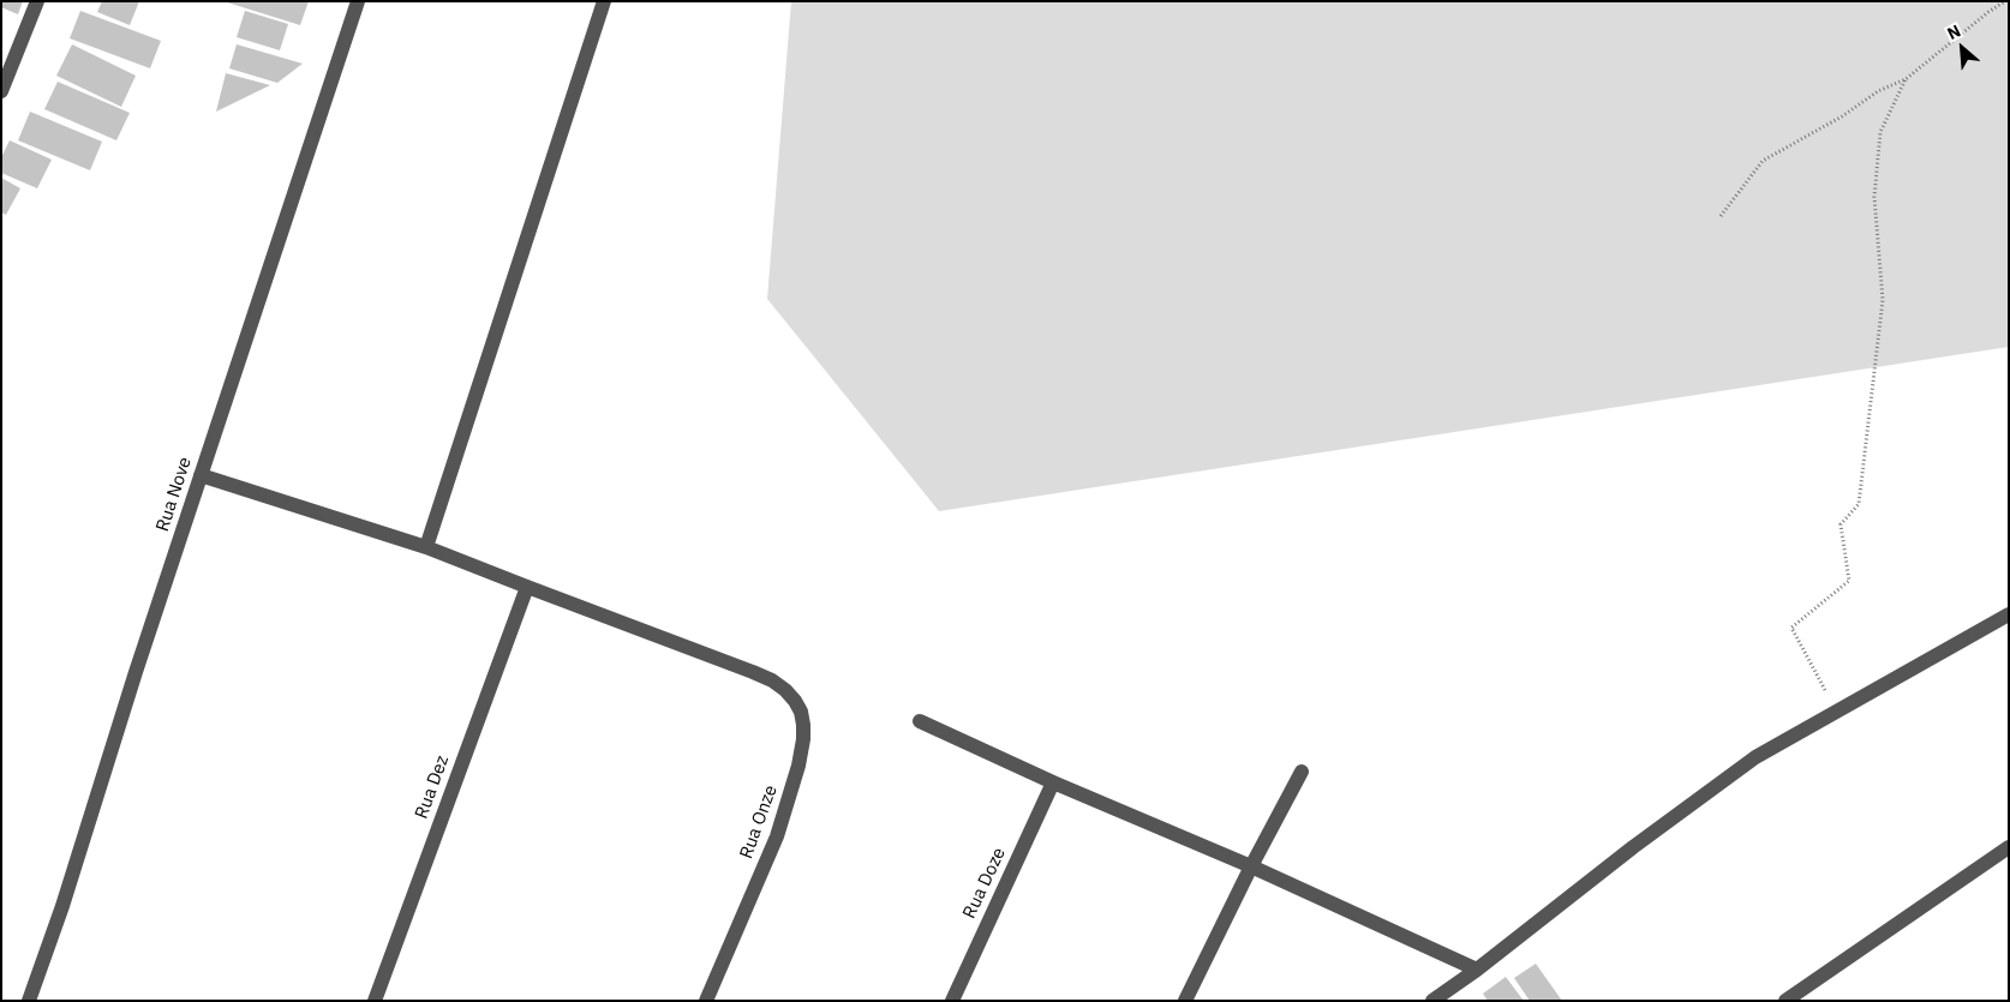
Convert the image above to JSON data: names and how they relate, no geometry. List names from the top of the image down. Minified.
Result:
{"streets":{"street":["Rua Nove","Rua Dez","Rua Onze","Rua Doze"]},"crossings":[["Rua Nove","Rua Onze"],["Rua Dez","Rua Onze"]],"north":"top left"}
